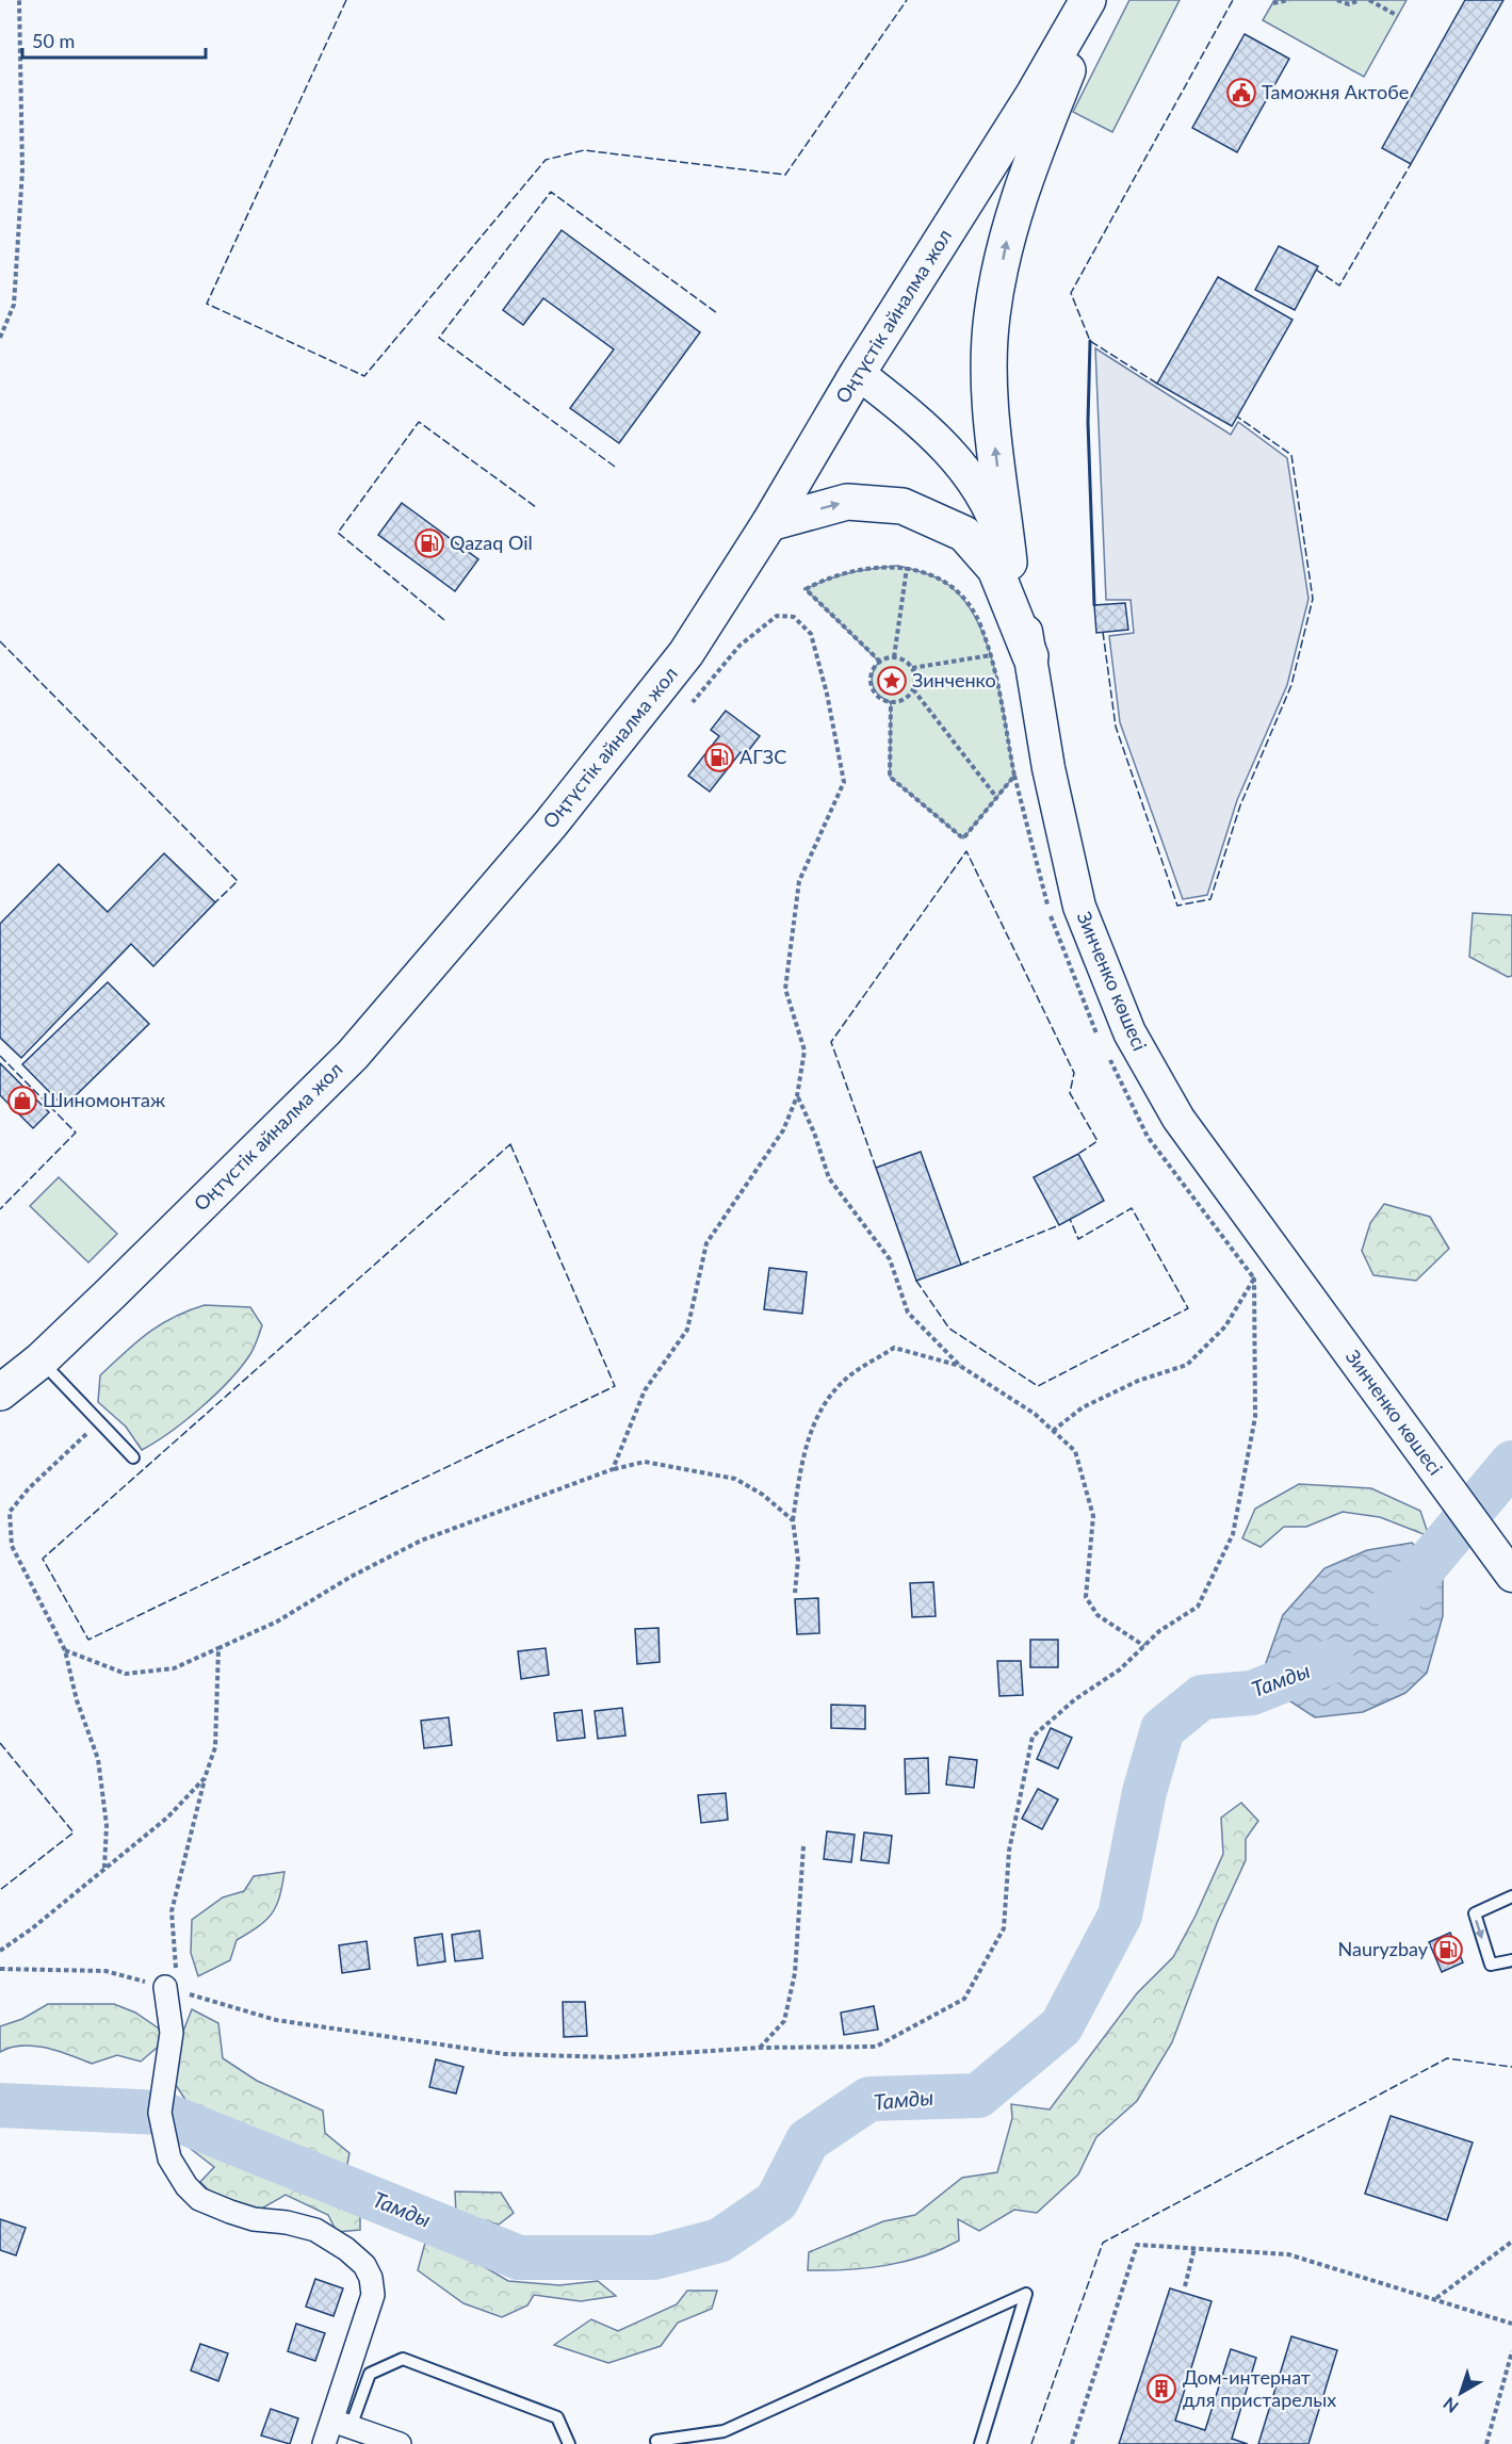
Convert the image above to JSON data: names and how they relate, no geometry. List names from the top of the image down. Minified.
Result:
{"streets":{"highway":["Оңтүстік айналма жол"],"main road":["Зинченко көшесі"]},"crossings":[["Оңтүстік айналма жол","Зинченко көшесі"]],"water":["Тамды"],"places":{"public building":["Таможня Актобе"],"fuel station":["Qazaq Oil","АГЗС","Nauryzbay"],"place":["Зинченко"],"shop":["Шиномонтаж"],"building":["Дом-интернат для пристарелых"]},"scale_bar":"50 m","north":"bottom left"}
